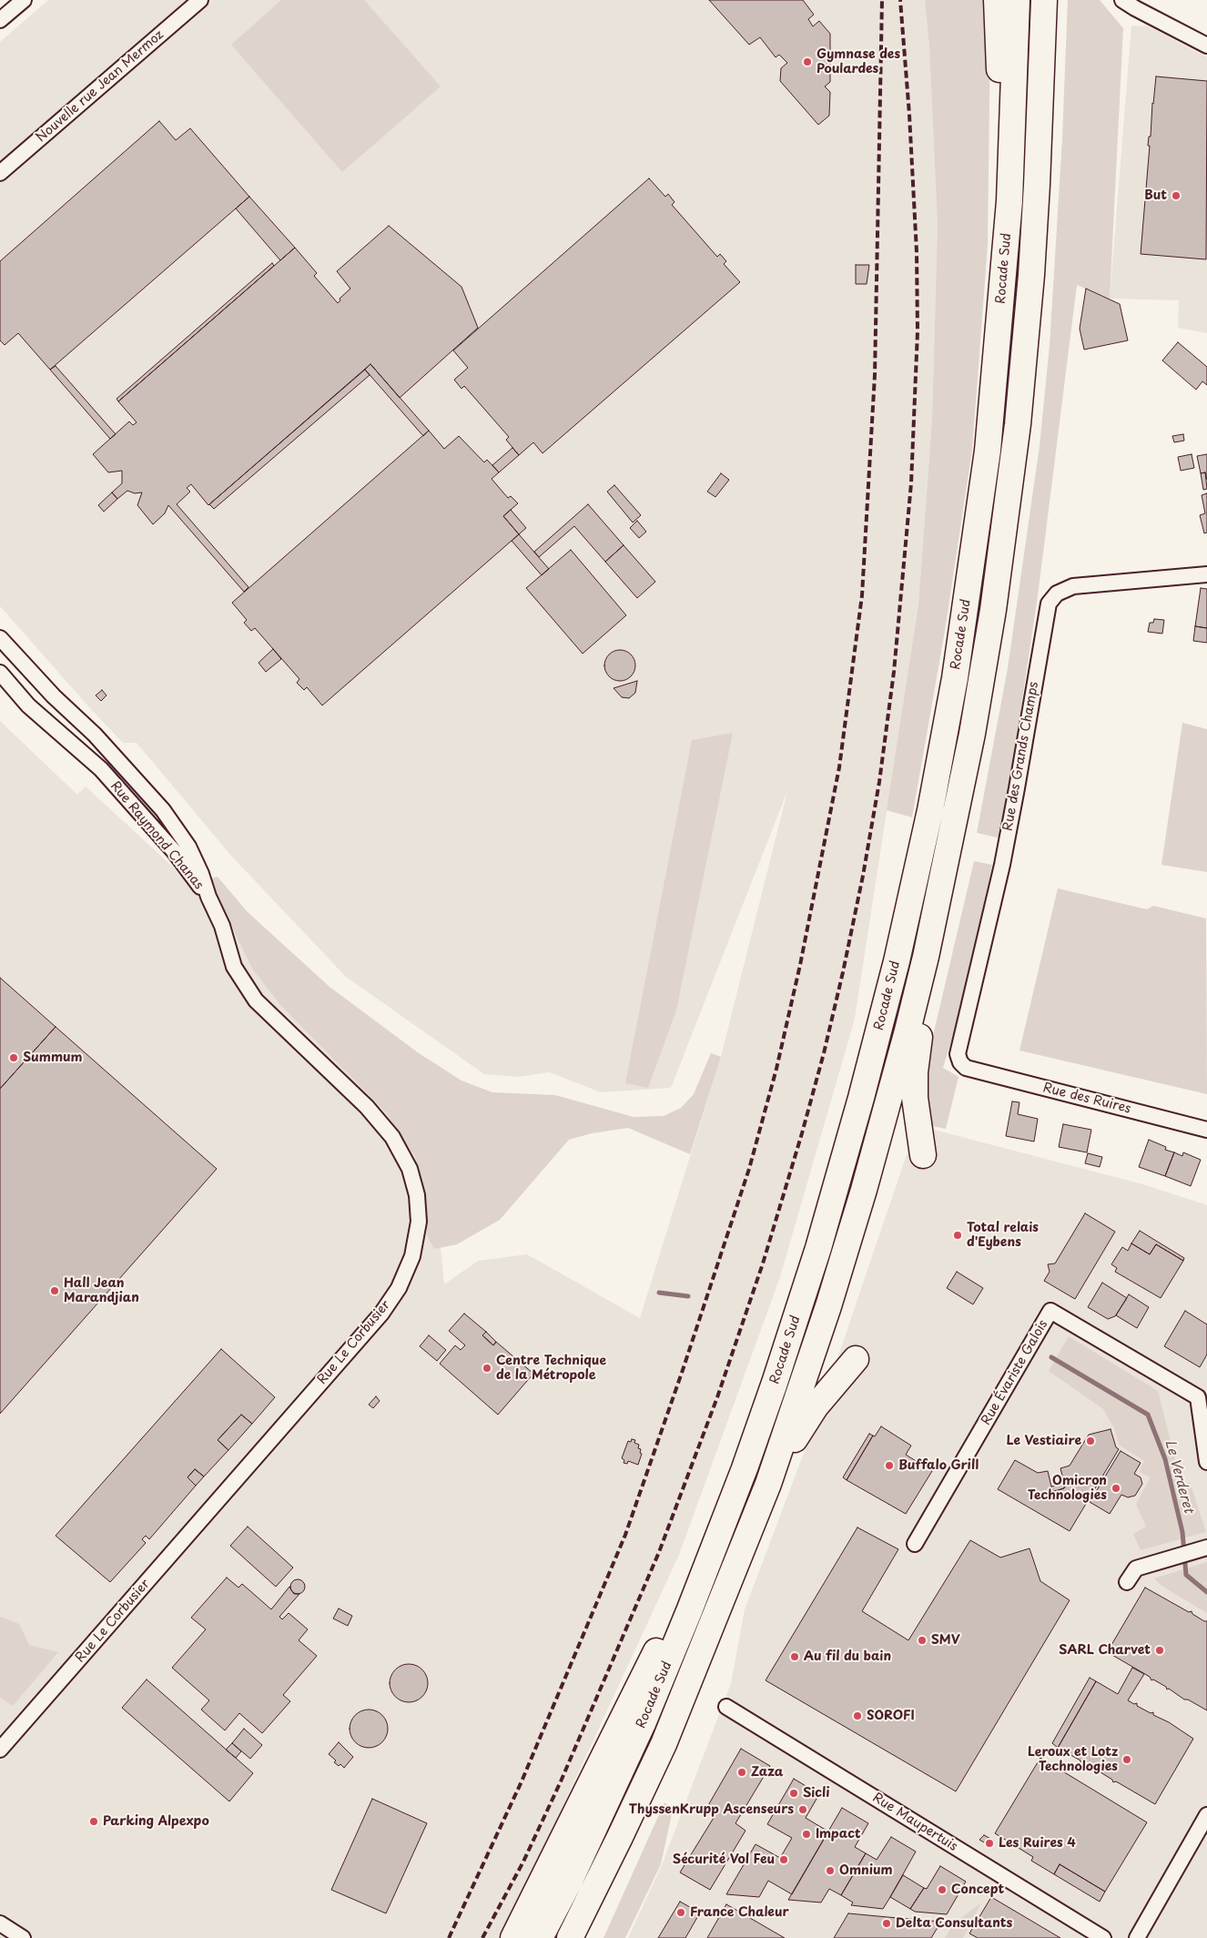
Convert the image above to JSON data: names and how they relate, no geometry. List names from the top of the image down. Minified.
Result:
{"streets":{"highway":["Rocade Sud"],"street":["Nouvelle rue Jean Mermoz","Rue des Grands Champs","Rue Raymond Chanas","Rue des Ruires","Rue Le Corbusier","Rue Évariste Galois","Rue Maupertuis"]},"crossings":[["Rue des Grands Champs","Rue des Ruires"],["Rue Raymond Chanas","Rue Le Corbusier"]],"water":["Le Verderet"],"places":["Gymnase des Poulardes","But","Summum","Total relais d'Eybens","Hall Jean Marandjian","Centre Technique de la Métropole","Le Vestiaire","Buffalo Grill","Omicron Technologies","SMV","SARL Charvet","Au fil du bain","SOROFI","Leroux et Lotz Technologies","Zaza","Sicli","ThyssenKrupp Ascenseurs","Parking Alpexpo","Impact","Les Ruires 4","Sécurité Vol Feu","Omnium","Concept","France Chaleur","Delta Consultants"]}
